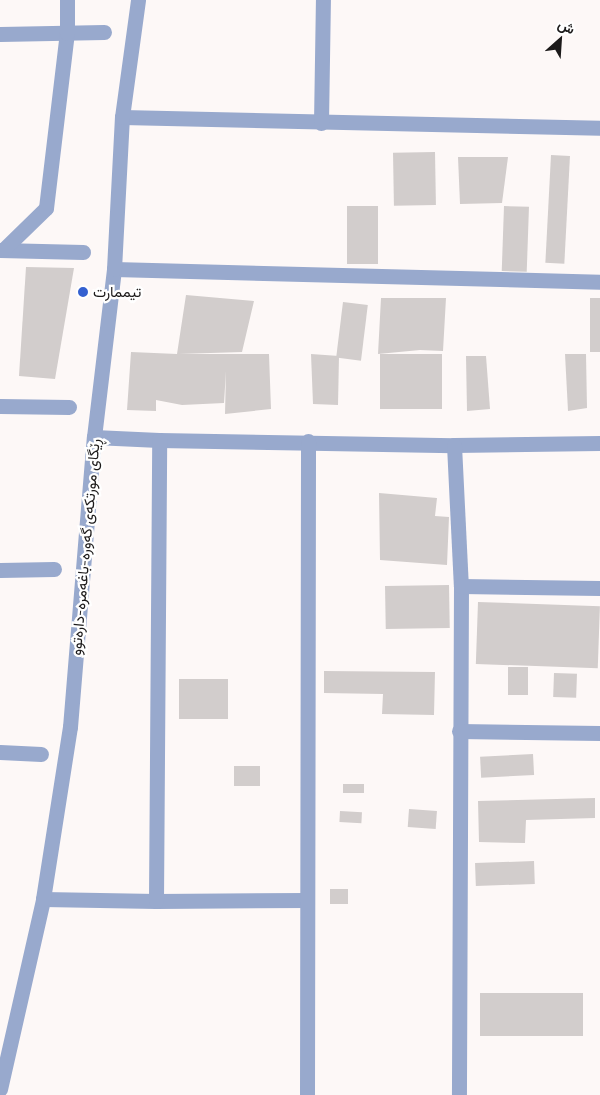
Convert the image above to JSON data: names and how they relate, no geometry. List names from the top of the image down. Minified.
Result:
{"streets":{"street":["ڕێگای مورتکەی گەورە-باغەمرە-دارەتوو"]},"places":["تیممارت"],"north":"top right"}
